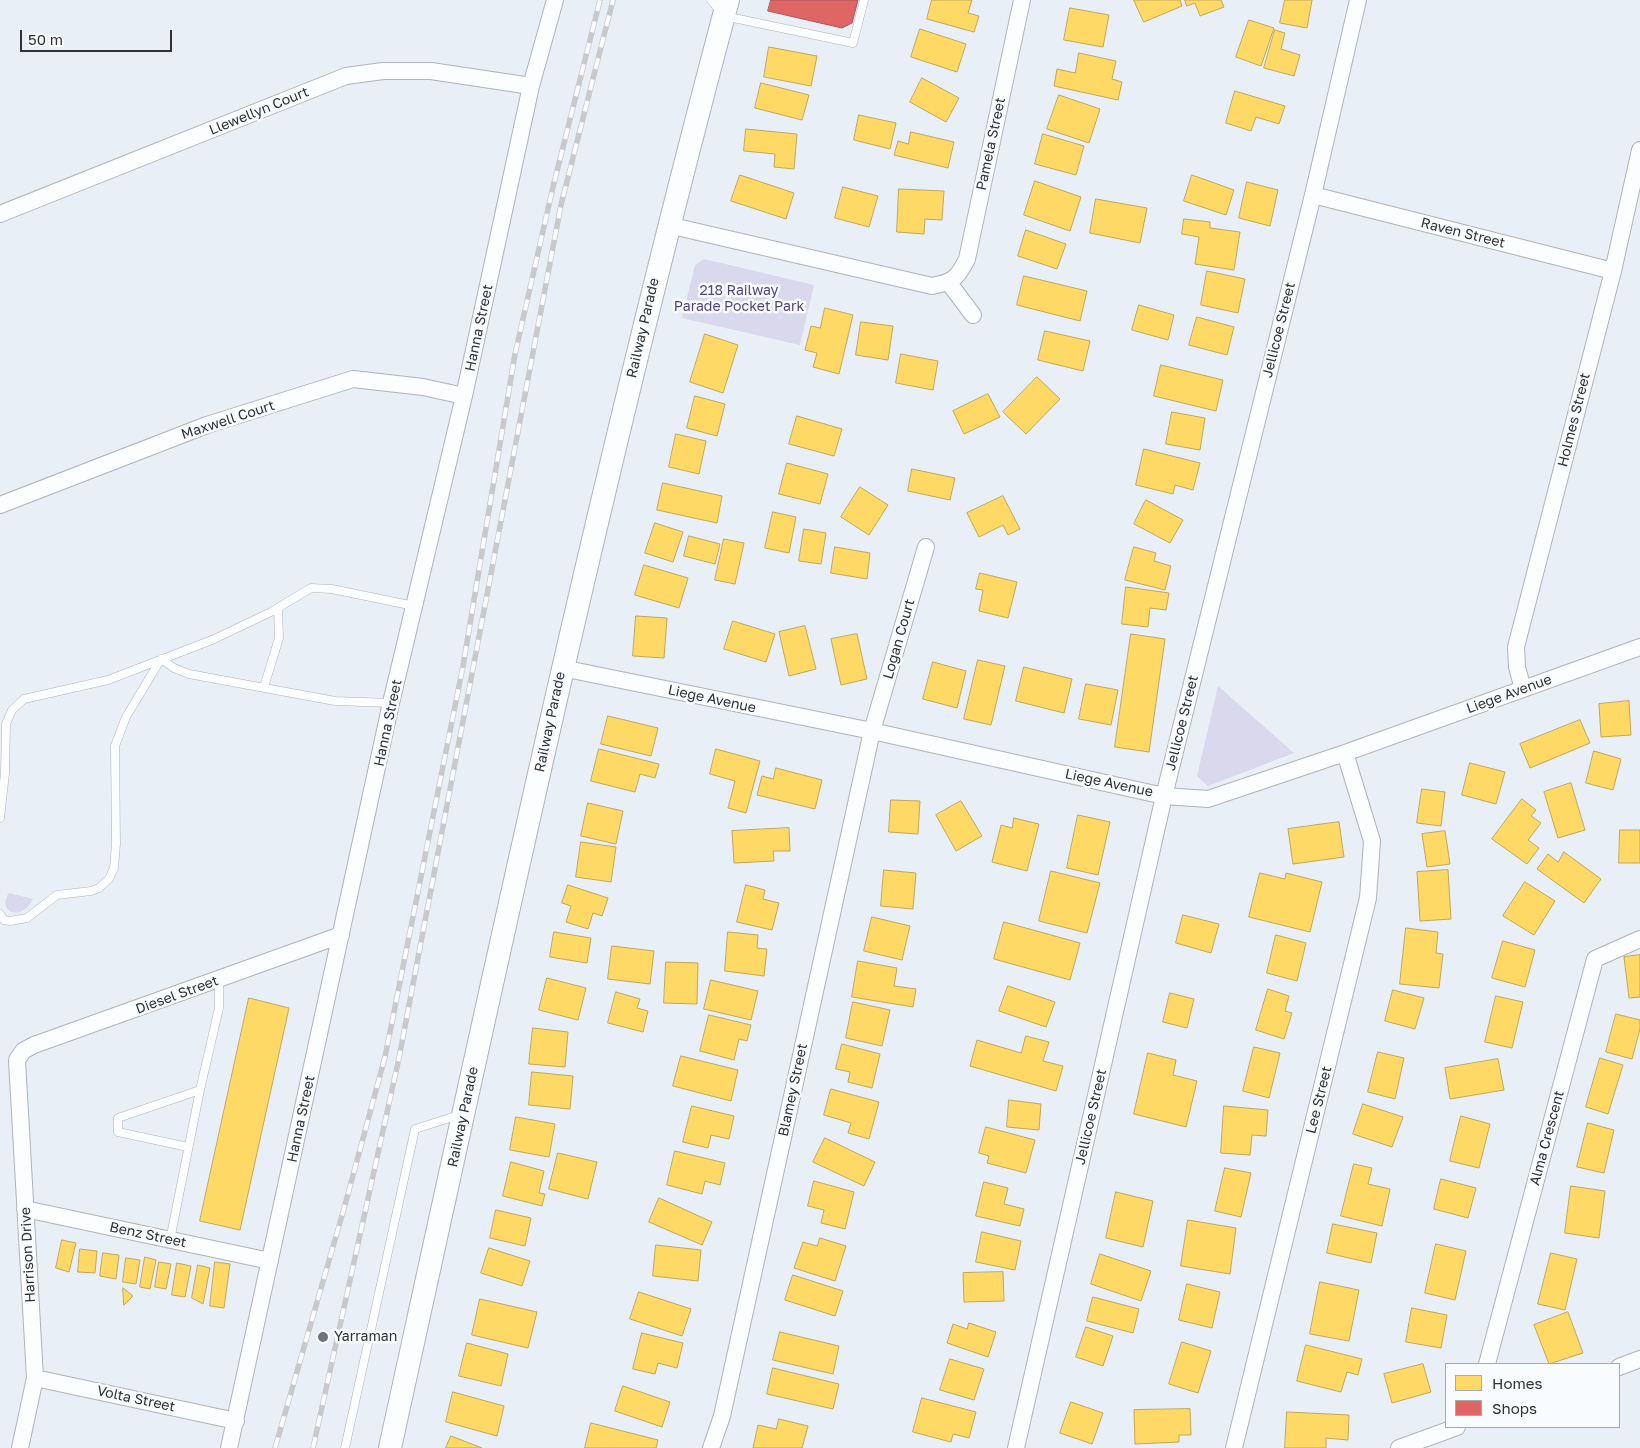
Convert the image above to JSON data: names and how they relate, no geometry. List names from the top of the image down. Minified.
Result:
{"streets":{"main road":["Railway Parade"],"street":["Llewellyn Court","Pamela Street","Raven Street","Hanna Street","Jellicoe Street","Maxwell Court","Holmes Street","Logan Court","Liege Avenue","Diesel Street","Blamey Street","Lee Street","Alma Crescent","Benz Street","Harrison Drive","Volta Street"]},"crossings":[["Llewellyn Court","Hanna Street"],["Raven Street","Jellicoe Street"],["Raven Street","Holmes Street"],["Hanna Street","Maxwell Court"],["Hanna Street","Diesel Street"],["Hanna Street","Benz Street"],["Hanna Street","Volta Street"],["Railway Parade","Liege Avenue"],["Jellicoe Street","Liege Avenue"],["Holmes Street","Liege Avenue"],["Logan Court","Liege Avenue"],["Logan Court","Blamey Street"],["Liege Avenue","Blamey Street"],["Liege Avenue","Lee Street"],["Diesel Street","Harrison Drive"],["Benz Street","Harrison Drive"],["Harrison Drive","Volta Street"]],"parks":["218 Railway Parade Pocket Park"],"places":["Yarraman"],"legend":["Homes","Shops"],"scale_bar":"50 m"}
